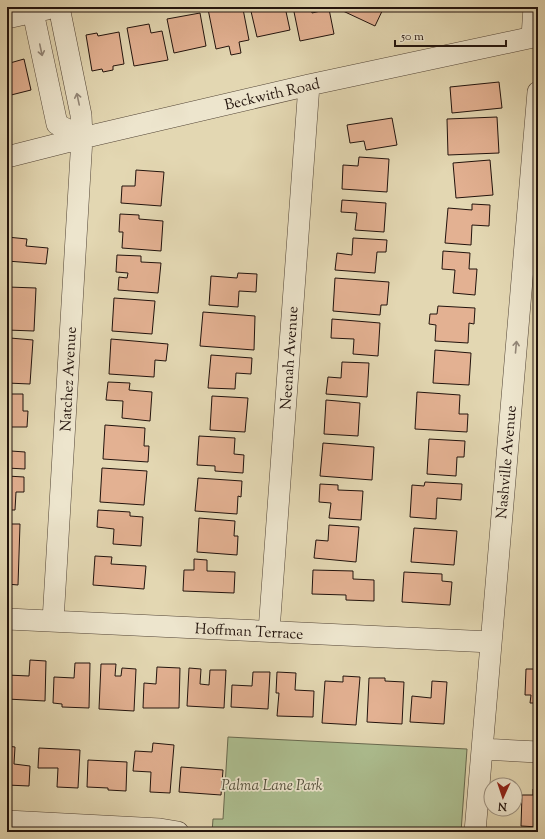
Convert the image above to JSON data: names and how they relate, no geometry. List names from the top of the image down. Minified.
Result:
{"streets":{"street":["Beckwith Road","Neenah Avenue","Natchez Avenue","Nashville Avenue","Hoffman Terrace"]},"crossings":[["Beckwith Road","Neenah Avenue"],["Beckwith Road","Natchez Avenue"],["Neenah Avenue","Hoffman Terrace"],["Natchez Avenue","Hoffman Terrace"],["Nashville Avenue","Hoffman Terrace"]],"one_way":["Nashville Avenue"],"parks":["Palma Lane Park"],"scale_bar":"50 m","north":"bottom"}
